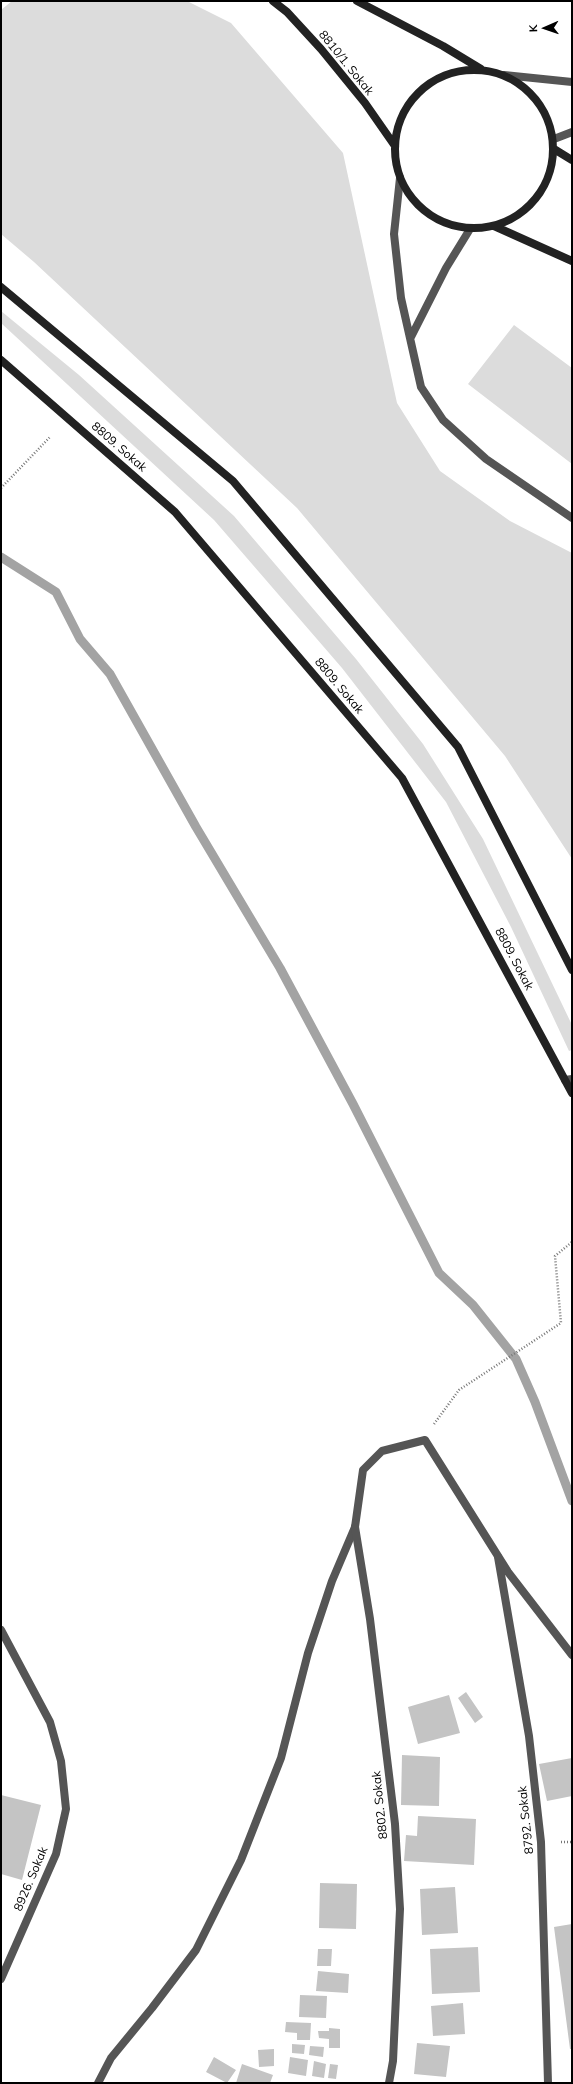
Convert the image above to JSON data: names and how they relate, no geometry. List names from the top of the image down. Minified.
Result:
{"streets":{"street":["8810/1. Sokak","8809. Sokak","8802. Sokak","8792. Sokak","8926. Sokak"]},"north":"left"}
